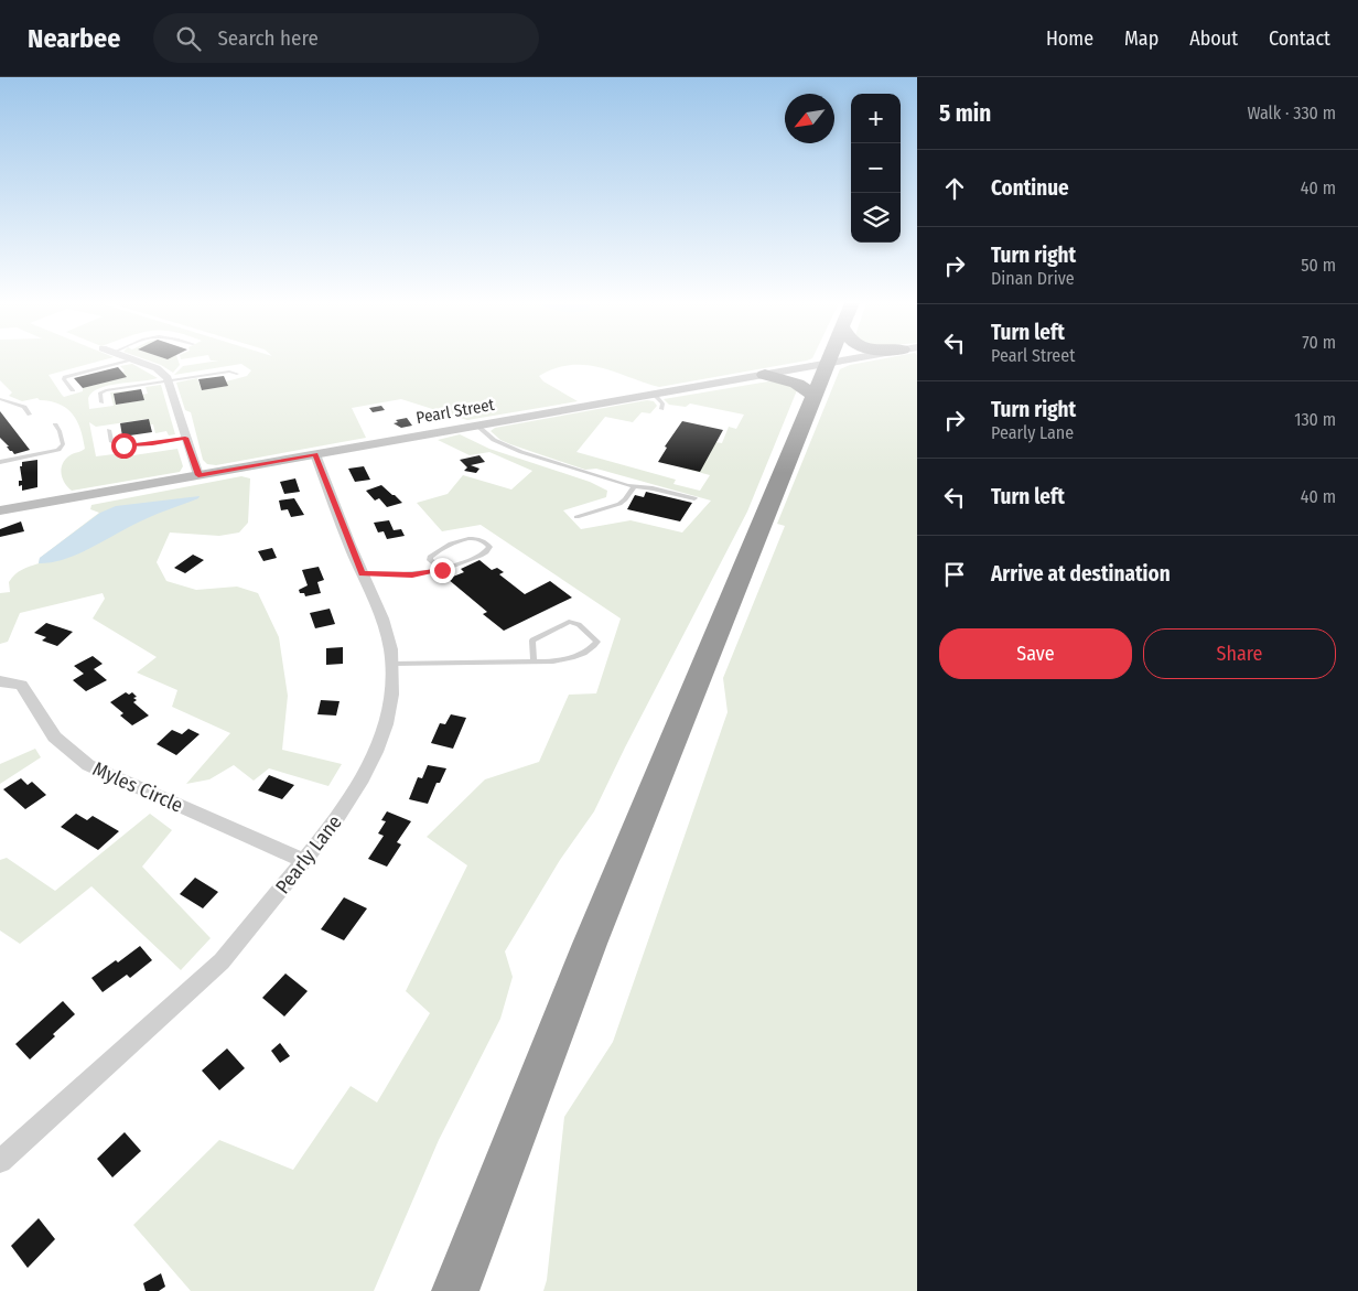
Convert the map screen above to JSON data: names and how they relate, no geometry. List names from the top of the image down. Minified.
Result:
{"streets":{"main road":["Pearl Street"],"street":["Myles Circle","Pearly Lane"]},"crossings":[["Pearl Street","Pearly Lane"],["Myles Circle","Pearly Lane"]],"north":"bottom left","page":{"header":"Nearbee","search":"Search here","nav":["Home","Map","About","Contact"],"heading":["5 min","Walk · 330 m"],"map_buttons":["+","−"],"list":[["Continue","40 m"],["Turn right","Dinan Drive","50 m"],["Turn left","Pearl Street","70 m"],["Turn right","Pearly Lane","130 m"],["Turn left","40 m"],"Arrive at destination"],"buttons":["Save","Share"]}}
